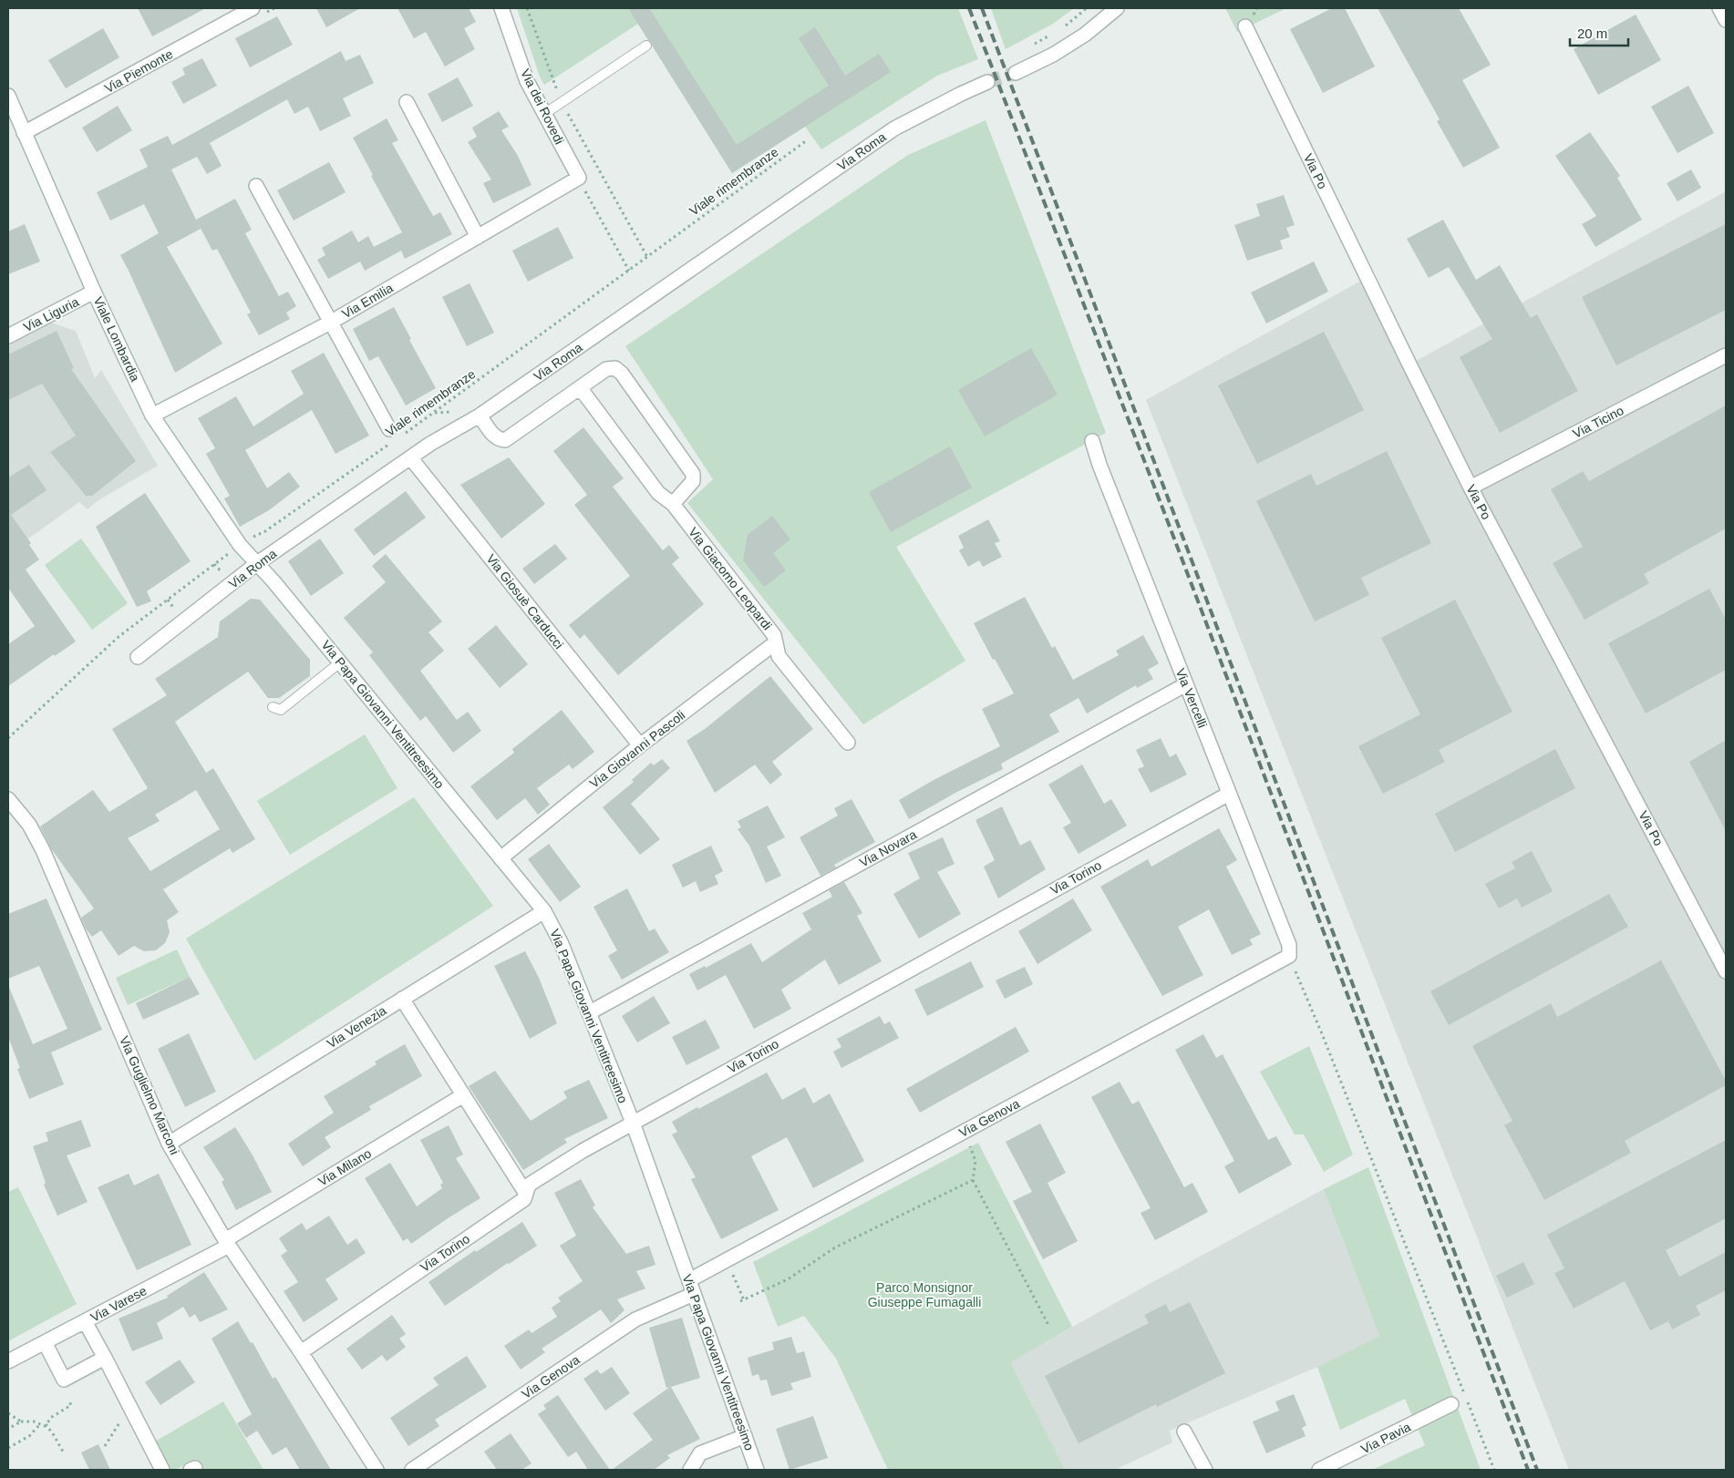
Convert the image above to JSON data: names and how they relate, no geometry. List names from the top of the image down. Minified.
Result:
{"streets":{"street":["Via Piemonte","Via dei Rovedi","Via Roma","Via Po","Via Emilia","Via Liguria","Viale Lombardia","Via Ticino","Via Giacomo Leopardi","Via Giosuè Carducci","Via Vercelli","Via Papa Giovanni Ventitreesimo","Via Giovanni Pascoli","Via Novara","Via Torino","Via Venezia","Via Guglielmo Marconi","Via Genova","Via Milano","Via Varese","Via Pavia"],"path":["Viale rimembranze"]},"crossings":[["Via Piemonte","Viale Lombardia"],["Via dei Rovedi","Via Emilia"],["Via Roma","Viale Lombardia"],["Via Roma","Via Giosuè Carducci"],["Via Roma","Via Papa Giovanni Ventitreesimo"],["Via Po","Via Ticino"],["Viale rimembranze","Viale Lombardia"],["Via Emilia","Viale Lombardia"],["Via Liguria","Viale Lombardia"],["Viale Lombardia","Via Papa Giovanni Ventitreesimo"],["Via Giacomo Leopardi","Via Giovanni Pascoli"],["Via Giosuè Carducci","Via Giovanni Pascoli"],["Via Vercelli","Via Novara"],["Via Vercelli","Via Torino"],["Via Vercelli","Via Genova"],["Via Papa Giovanni Ventitreesimo","Via Giovanni Pascoli"],["Via Papa Giovanni Ventitreesimo","Via Novara"],["Via Papa Giovanni Ventitreesimo","Via Torino"],["Via Papa Giovanni Ventitreesimo","Via Venezia"],["Via Papa Giovanni Ventitreesimo","Via Genova"],["Via Torino","Via Guglielmo Marconi"],["Via Venezia","Via Guglielmo Marconi"],["Via Guglielmo Marconi","Via Milano"],["Via Guglielmo Marconi","Via Varese"],["Via Milano","Via Varese"]],"parks":["Parco Monsignor Giuseppe Fumagalli"],"scale_bar":"20 m"}
